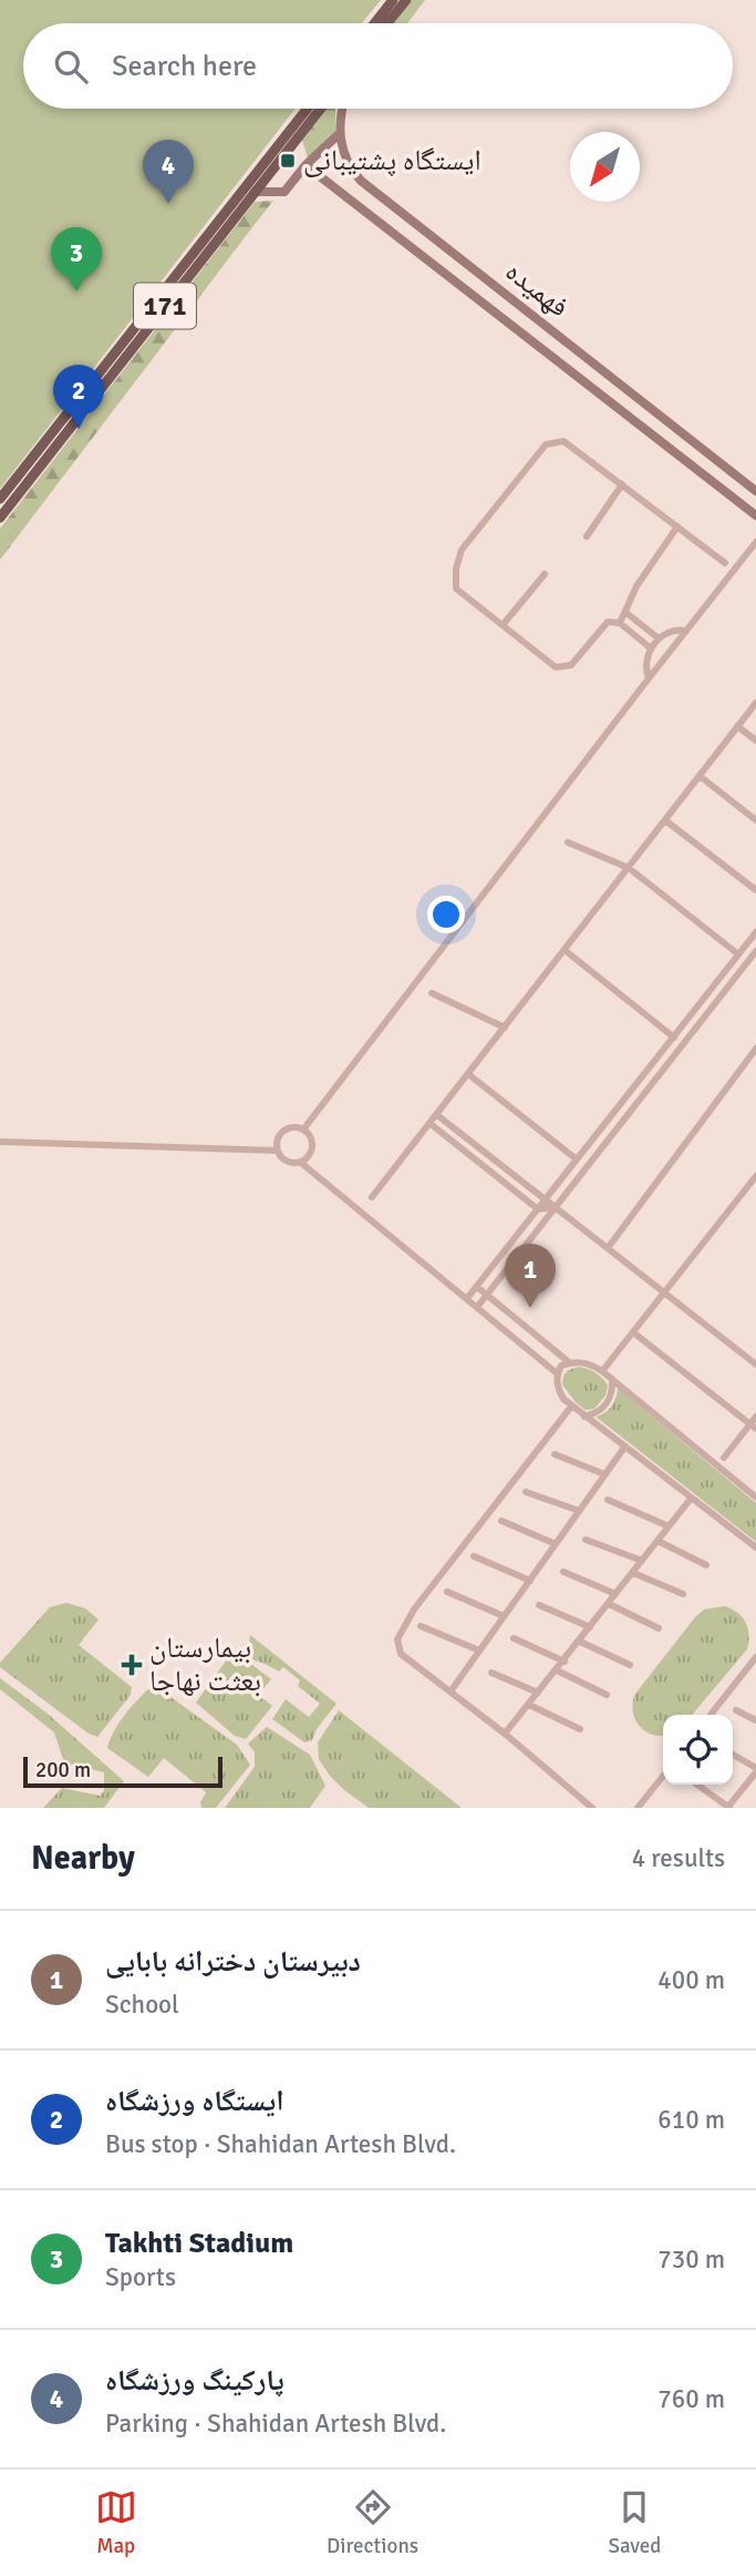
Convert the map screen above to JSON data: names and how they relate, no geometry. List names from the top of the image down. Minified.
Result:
{"streets":{"main road":["فهمیده","171"]},"places":{"transit":["ایستگاه پشتیبانی"],"health":["بیمارستان بعثت نهاجا"]},"scale_bar":"200 m","north":"bottom left","page":{"search":"Search here","pins":["4","3","2","1"],"scale":"200 m","heading":["Nearby","4 results"],"list":[{"mark":"1","name":"دبیرستان دخترانه بابایی","note":"School","value":"400 m"},{"mark":"2","name":"ایستگاه ورزشگاه","note":"Bus stop · Shahidan Artesh Blvd.","value":"610 m"},{"mark":"3","name":"Takhti Stadium","note":"Sports","value":"730 m"},{"mark":"4","name":"پارکینگ ورزشگاه","note":"Parking · Shahidan Artesh Blvd.","value":"760 m"}],"nav":["Map","Directions","Saved"]}}
